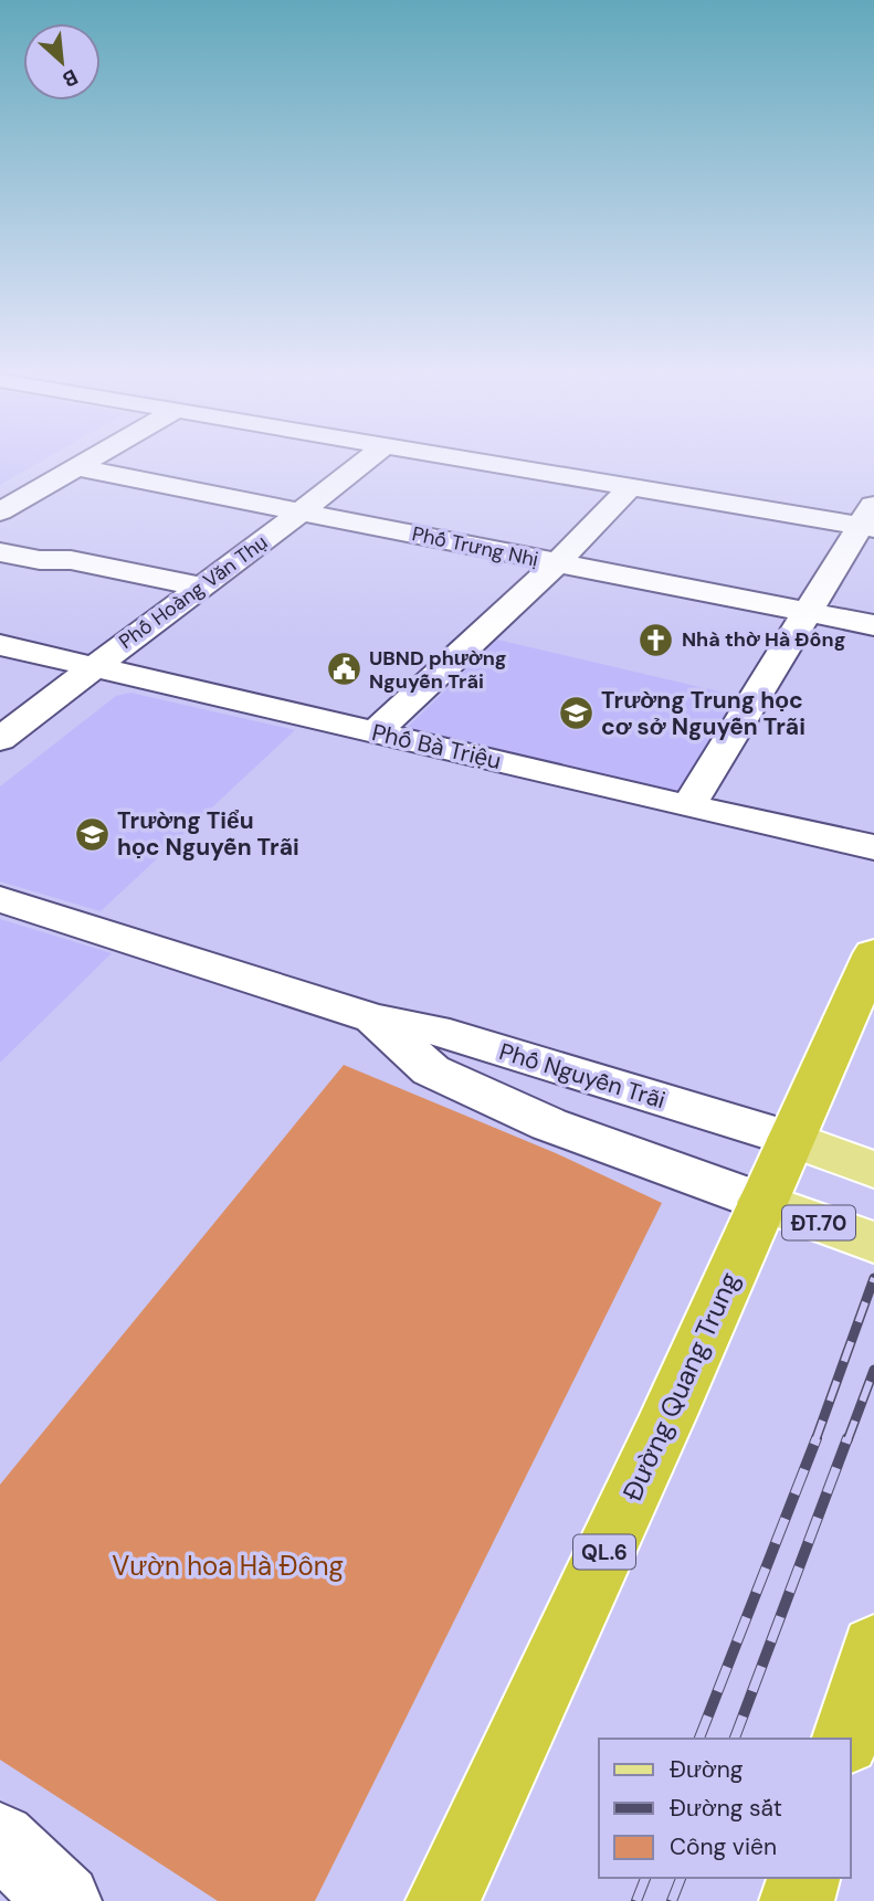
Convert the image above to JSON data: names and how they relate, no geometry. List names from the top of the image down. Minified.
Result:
{"streets":{"highway":["Đường Quang Trung","QL.6"],"main road":["ĐT.70"],"street":["Phố Trưng Nhị","Phố Hoàng Văn Thụ","Phố Bà Triệu","Phố Nguyễn Trãi"]},"crossings":[["Phố Trưng Nhị","Phố Hoàng Văn Thụ"],["Phố Hoàng Văn Thụ","Phố Bà Triệu"],["Phố Nguyễn Trãi","ĐT.70"],["Phố Nguyễn Trãi","Đường Quang Trung"],["ĐT.70","Đường Quang Trung"]],"parks":["Vườn hoa Hà Đông"],"places":{"church":["Nhà thờ Hà Đông"],"public building":["UBND phường Nguyễn Trãi"],"school or university":["Trường Trung học cơ sở Nguyễn Trãi","Trường Tiểu học Nguyễn Trãi"]},"legend":["Đường","Đường sắt","Công viên"],"north":"bottom right"}
